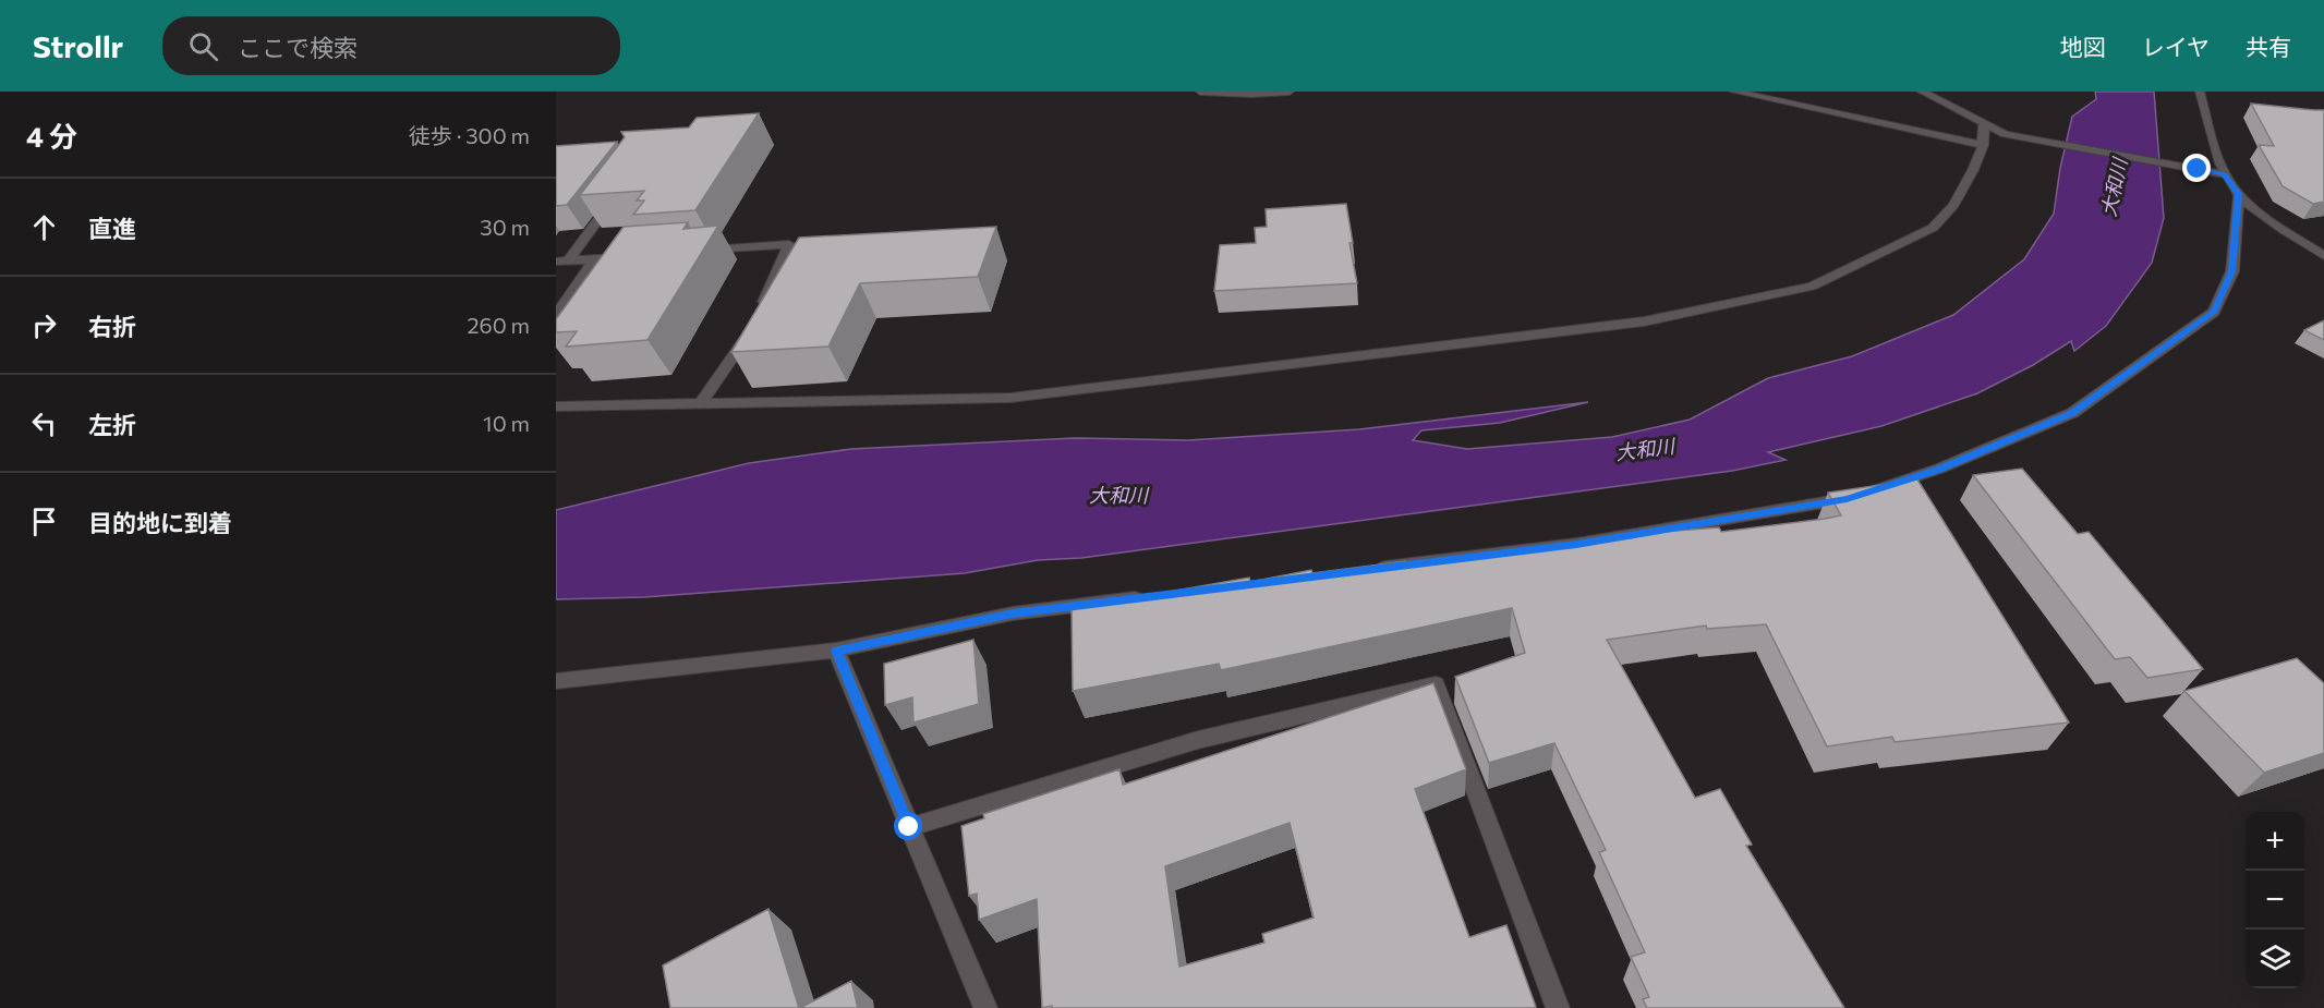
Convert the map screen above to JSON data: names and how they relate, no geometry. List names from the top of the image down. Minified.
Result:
{"water":["大和川"],"page":{"header":"Strollr","search":"ここで検索","nav":["地図","レイヤ","共有"],"heading":["4 分","徒歩 · 300 m"],"list":[["直進","30 m"],["右折","260 m"],["左折","10 m"],"目的地に到着"],"map_buttons":["+","−"]}}
